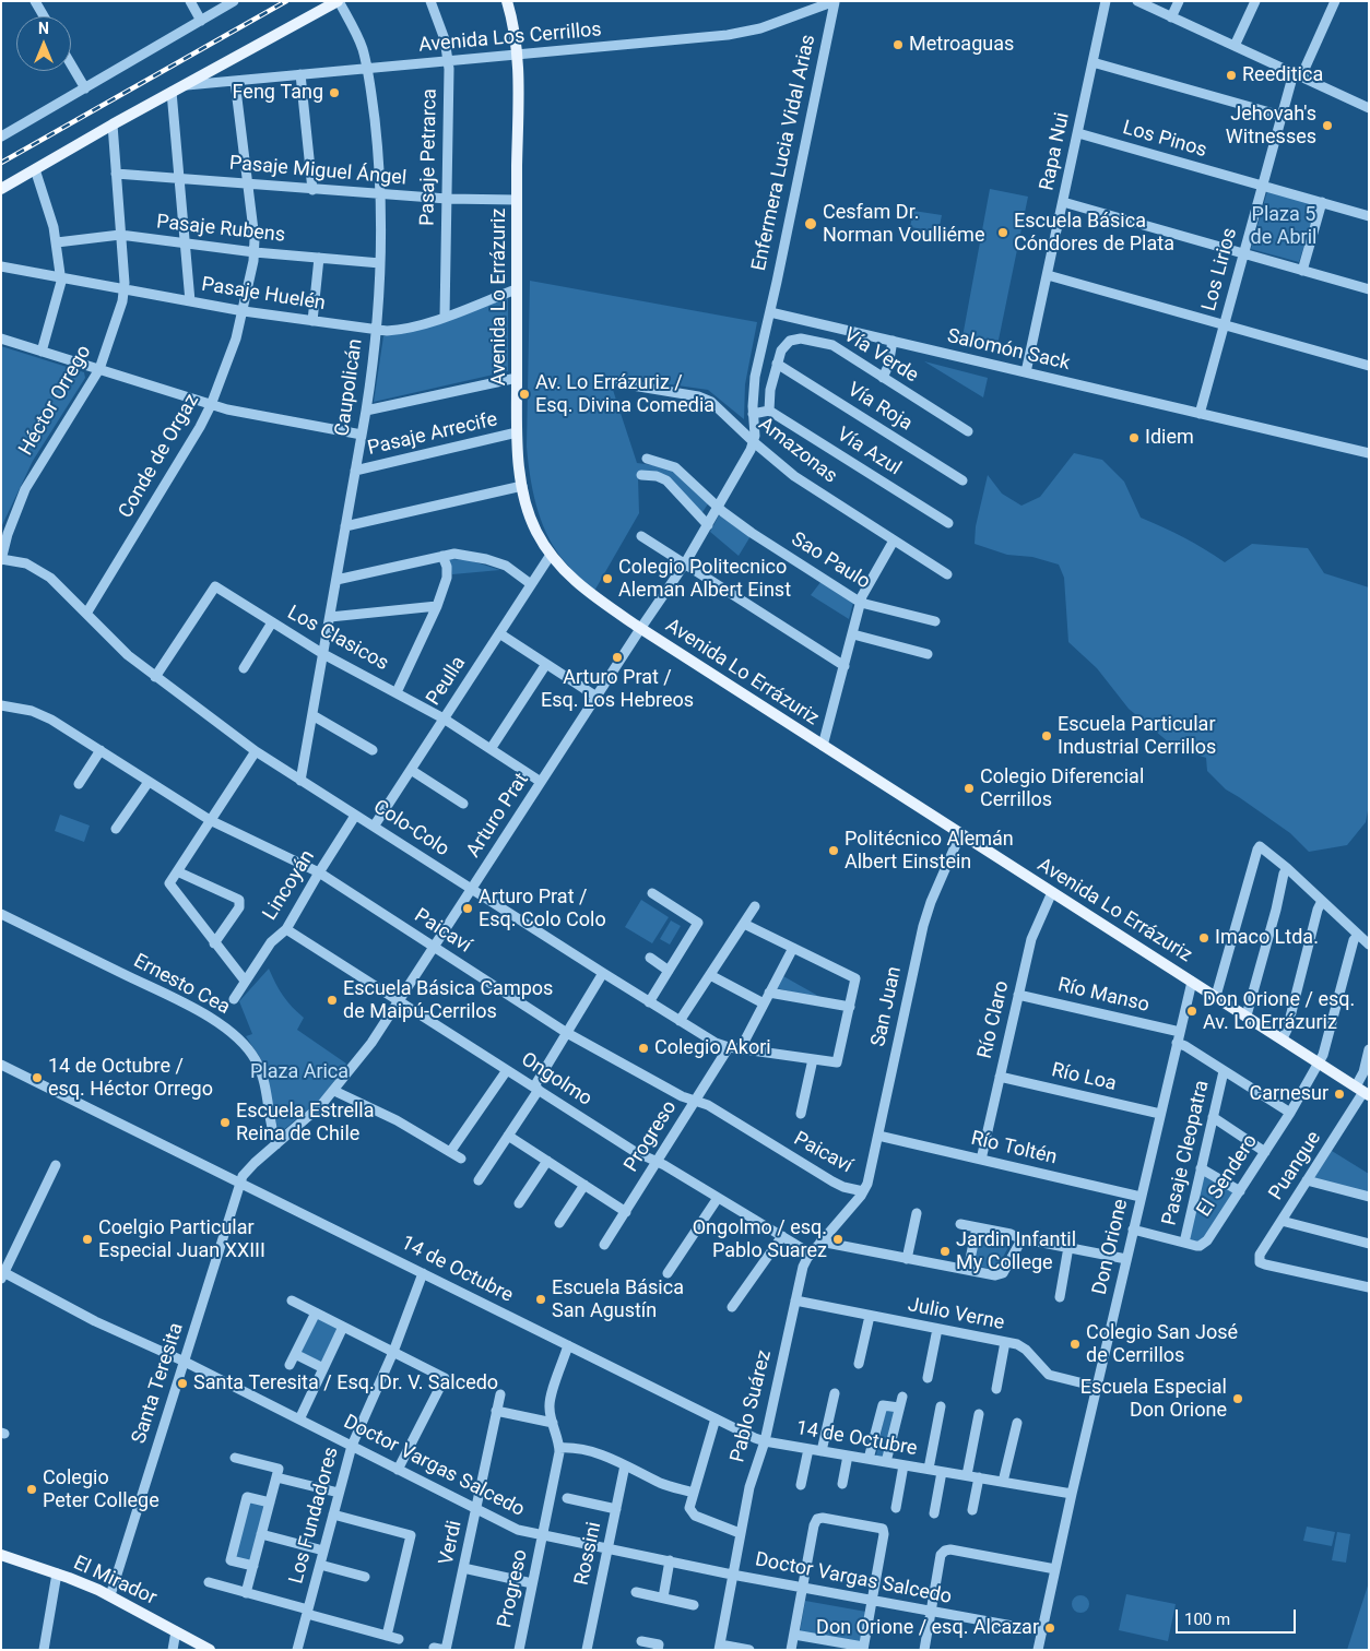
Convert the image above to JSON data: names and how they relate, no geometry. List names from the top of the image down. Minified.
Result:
{"streets":{"main road":["Avenida Lo Errázuriz","El Mirador"],"street":["Avenida Los Cerrillos","Los Pinos","Rapa Nui","Enfermera Lucia Vidal Arias","Pasaje Petrarca","Pasaje Miguel Ángel","Pasaje Rubens","Los Lirios","Pasaje Huelén","Salomón Sack","Vía Verde","Caupolicán","Héctor Orrego","Vía Roja","Pasaje Arrecife","Amazonas","Vía Azul","Conde de Orgaz","Sao Paulo","Los Clasicos","Peulla","Arturo Prat","Colo-Colo","Lincoyán","Paicaví","Ernesto Cea","Río Manso","San Juan","Río Claro","Río Loa","Ongolmo","Progreso","Río Toltén","Pasaje Cleopatra","Puangue","El Sendero","Don Orione","14 de Octubre","Julio Verne","Santa Teresita","Pablo Suárez","Doctor Vargas Salcedo","Los Fundadores","Verdi","Rossini"]},"crossings":[["Avenida Los Cerrillos","Enfermera Lucia Vidal Arias"],["Avenida Los Cerrillos","Pasaje Petrarca"],["Avenida Los Cerrillos","Avenida Lo Errázuriz"],["Avenida Los Cerrillos","Caupolicán"],["Avenida Los Cerrillos","Conde de Orgaz"],["Los Pinos","Rapa Nui"],["Los Pinos","Los Lirios"],["Rapa Nui","Salomón Sack"],["Enfermera Lucia Vidal Arias","Salomón Sack"],["Pasaje Petrarca","Pasaje Miguel Ángel"],["Pasaje Petrarca","Pasaje Huelén"],["Pasaje Miguel Ángel","Avenida Lo Errázuriz"],["Pasaje Miguel Ángel","Caupolicán"],["Pasaje Miguel Ángel","Héctor Orrego"],["Pasaje Miguel Ángel","Conde de Orgaz"],["Pasaje Rubens","Caupolicán"],["Pasaje Rubens","Héctor Orrego"],["Pasaje Rubens","Conde de Orgaz"],["Los Lirios","Salomón Sack"],["Pasaje Huelén","Avenida Lo Errázuriz"],["Pasaje Huelén","Caupolicán"],["Pasaje Huelén","Héctor Orrego"],["Pasaje Huelén","Conde de Orgaz"],["Avenida Lo Errázuriz","Pasaje Arrecife"],["Avenida Lo Errázuriz","Peulla"],["Avenida Lo Errázuriz","Arturo Prat"],["Avenida Lo Errázuriz","San Juan"],["Avenida Lo Errázuriz","Río Claro"],["Avenida Lo Errázuriz","Puangue"],["Avenida Lo Errázuriz","El Sendero"],["Avenida Lo Errázuriz","Don Orione"],["Vía Verde","Vía Roja"],["Vía Verde","Vía Azul"],["Caupolicán","Pasaje Arrecife"],["Caupolicán","Los Clasicos"],["Caupolicán","Colo-Colo"],["Héctor Orrego","Colo-Colo"],["Amazonas","Arturo Prat"],["Conde de Orgaz","Colo-Colo"],["Sao Paulo","Arturo Prat"],["Los Clasicos","Peulla"],["Los Clasicos","Arturo Prat"],["Los Clasicos","Colo-Colo"],["Peulla","Colo-Colo"],["Arturo Prat","Colo-Colo"],["Arturo Prat","Paicaví"],["Arturo Prat","Ernesto Cea"],["Arturo Prat","Ongolmo"],["Arturo Prat","14 de Octubre"],["Arturo Prat","Santa Teresita"],["Colo-Colo","Lincoyán"],["Colo-Colo","Progreso"],["Lincoyán","Paicaví"],["Lincoyán","Ongolmo"],["Paicaví","San Juan"],["Paicaví","Progreso"],["Paicaví","Pablo Suárez"],["Río Manso","Río Claro"],["Río Manso","Don Orione"],["San Juan","Río Toltén"],["San Juan","Pablo Suárez"],["Río Claro","Río Loa"],["Río Claro","Río Toltén"],["Río Loa","Don Orione"],["Ongolmo","Progreso"],["Ongolmo","Pablo Suárez"],["Progreso","14 de Octubre"],["Progreso","Doctor Vargas Salcedo"],["Río Toltén","Don Orione"],["Pasaje Cleopatra","El Sendero"],["El Sendero","Don Orione"],["Don Orione","14 de Octubre"],["Don Orione","Julio Verne"],["Don Orione","Doctor Vargas Salcedo"],["14 de Octubre","Santa Teresita"],["14 de Octubre","Pablo Suárez"],["14 de Octubre","Los Fundadores"],["Julio Verne","Pablo Suárez"],["Santa Teresita","Doctor Vargas Salcedo"],["Santa Teresita","El Mirador"],["Pablo Suárez","Doctor Vargas Salcedo"],["Doctor Vargas Salcedo","Los Fundadores"],["Doctor Vargas Salcedo","Verdi"],["Doctor Vargas Salcedo","Rossini"]],"parks":["Plaza 5 de Abril","Plaza Arica"],"places":["Metroaguas","Reeditica","Feng Tang","Jehovah's Witnesses","Cesfam Dr. Norman Voulliéme","Escuela Básica Cóndores de Plata","Av. Lo Errázuriz / Esq. Divina Comedia","Idiem","Colegio Politecnico Aleman Albert Einst","Arturo Prat / Esq. Los Hebreos","Escuela Particular Industrial Cerrillos","Colegio Diferencial Cerrillos","Politécnico Alemán Albert Einstein","Arturo Prat / Esq. Colo Colo","Imaco Ltda.","Escuela Básica Campos de Maipú-Cerrilos","Don Orione / esq. Av. Lo Errázuriz","Colegio Akori","14 de Octubre / esq. Héctor Orrego","Carnesur","Escuela Estrella Reina de Chile","Coelgio Particular Especial Juan XXIII","Ongolmo / esq. Pablo Suarez","Jardin Infantil My College","Escuela Básica San Agustín","Colegio San José de Cerrillos","Santa Teresita / Esq. Dr. V. Salcedo","Escuela Especial Don Orione","Colegio Peter College","Don Orione / esq. Alcazar"],"scale_bar":"100 m","north":"top"}
